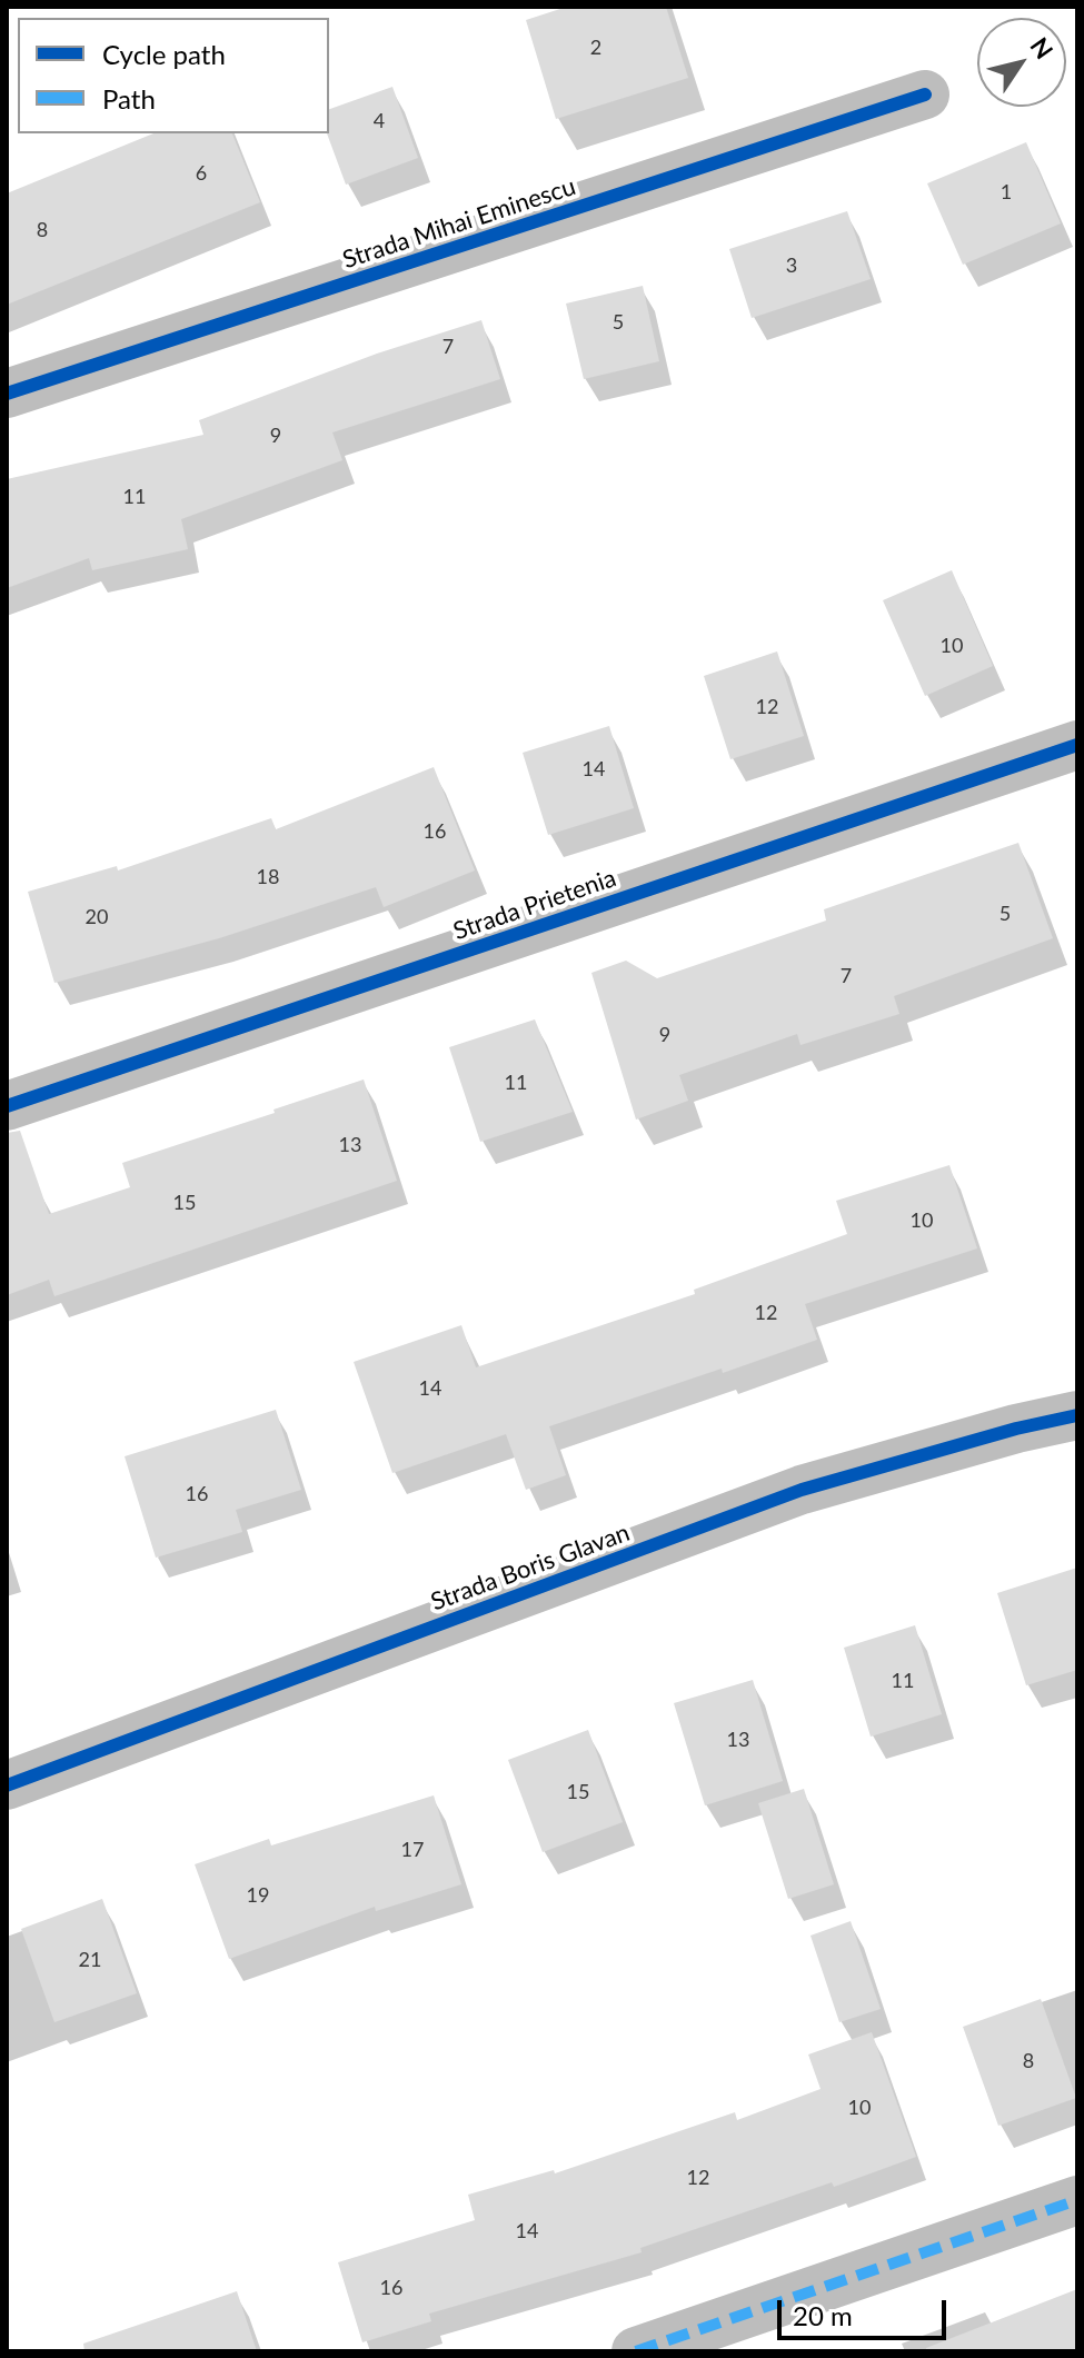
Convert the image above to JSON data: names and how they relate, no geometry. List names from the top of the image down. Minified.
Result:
{"streets":{"street":["Strada Mihai Eminescu","Strada Prietenia","Strada Boris Glavan"]},"house_numbers":["2","4","6","1","8","3","5","7","9","11","10","12","14","16","18","5","20","7","9","11","13","15","10","12","14","16","11","13","15","17","19","21","8","10","12","14","16"],"legend":["Cycle path","Path"],"scale_bar":"20 m","north":"top right"}
